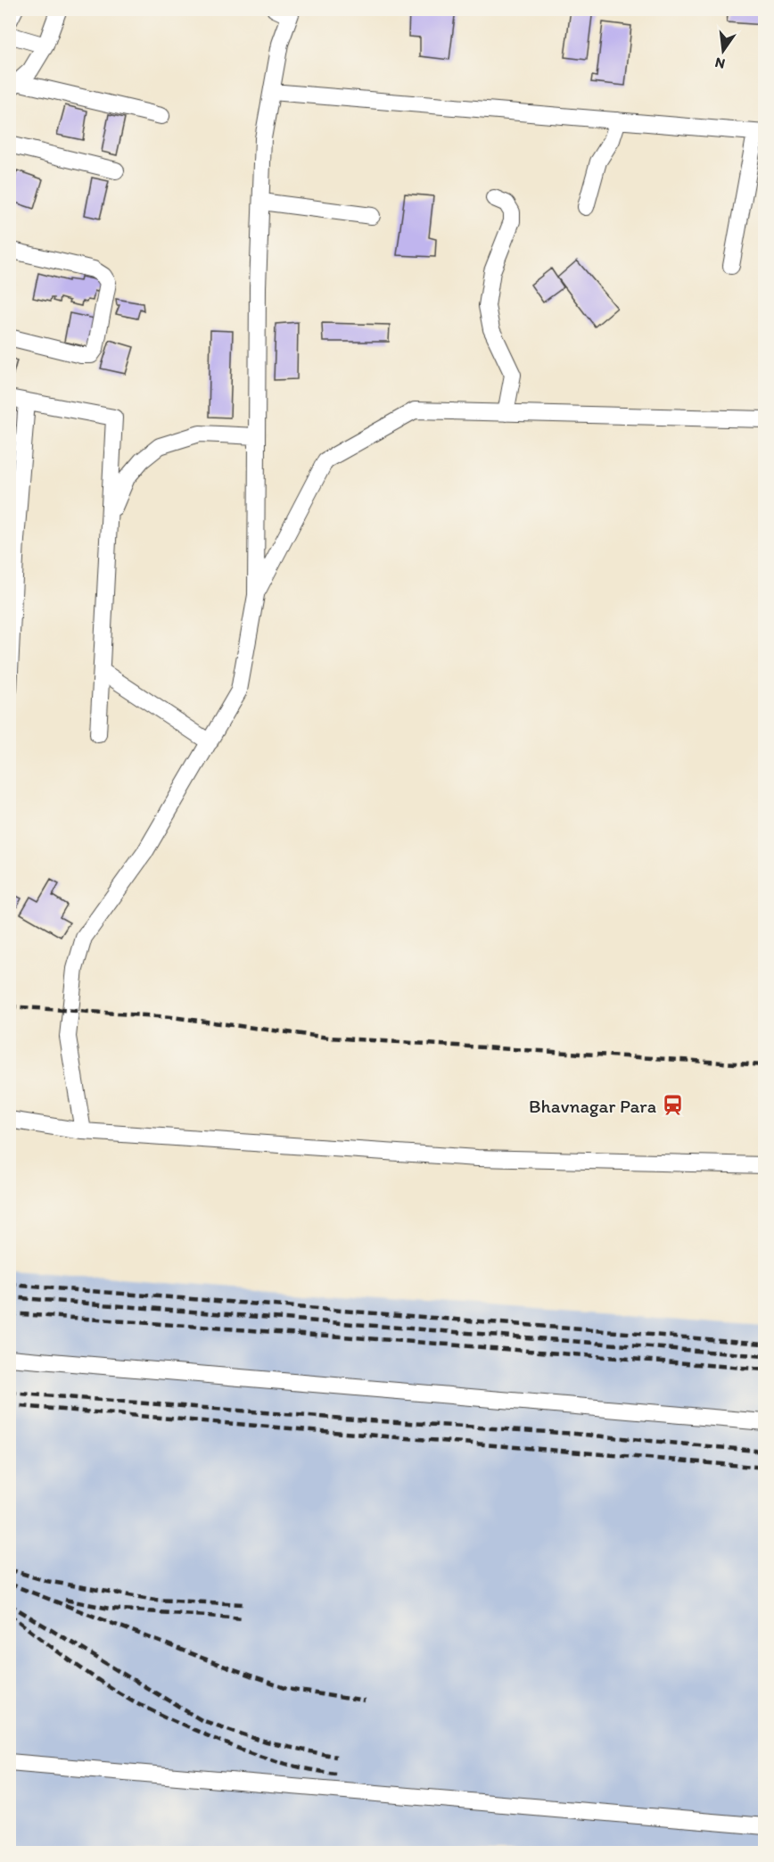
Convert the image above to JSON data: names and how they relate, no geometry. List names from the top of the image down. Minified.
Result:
{"places":{"station":["Bhavnagar Para"]},"north":"bottom"}
